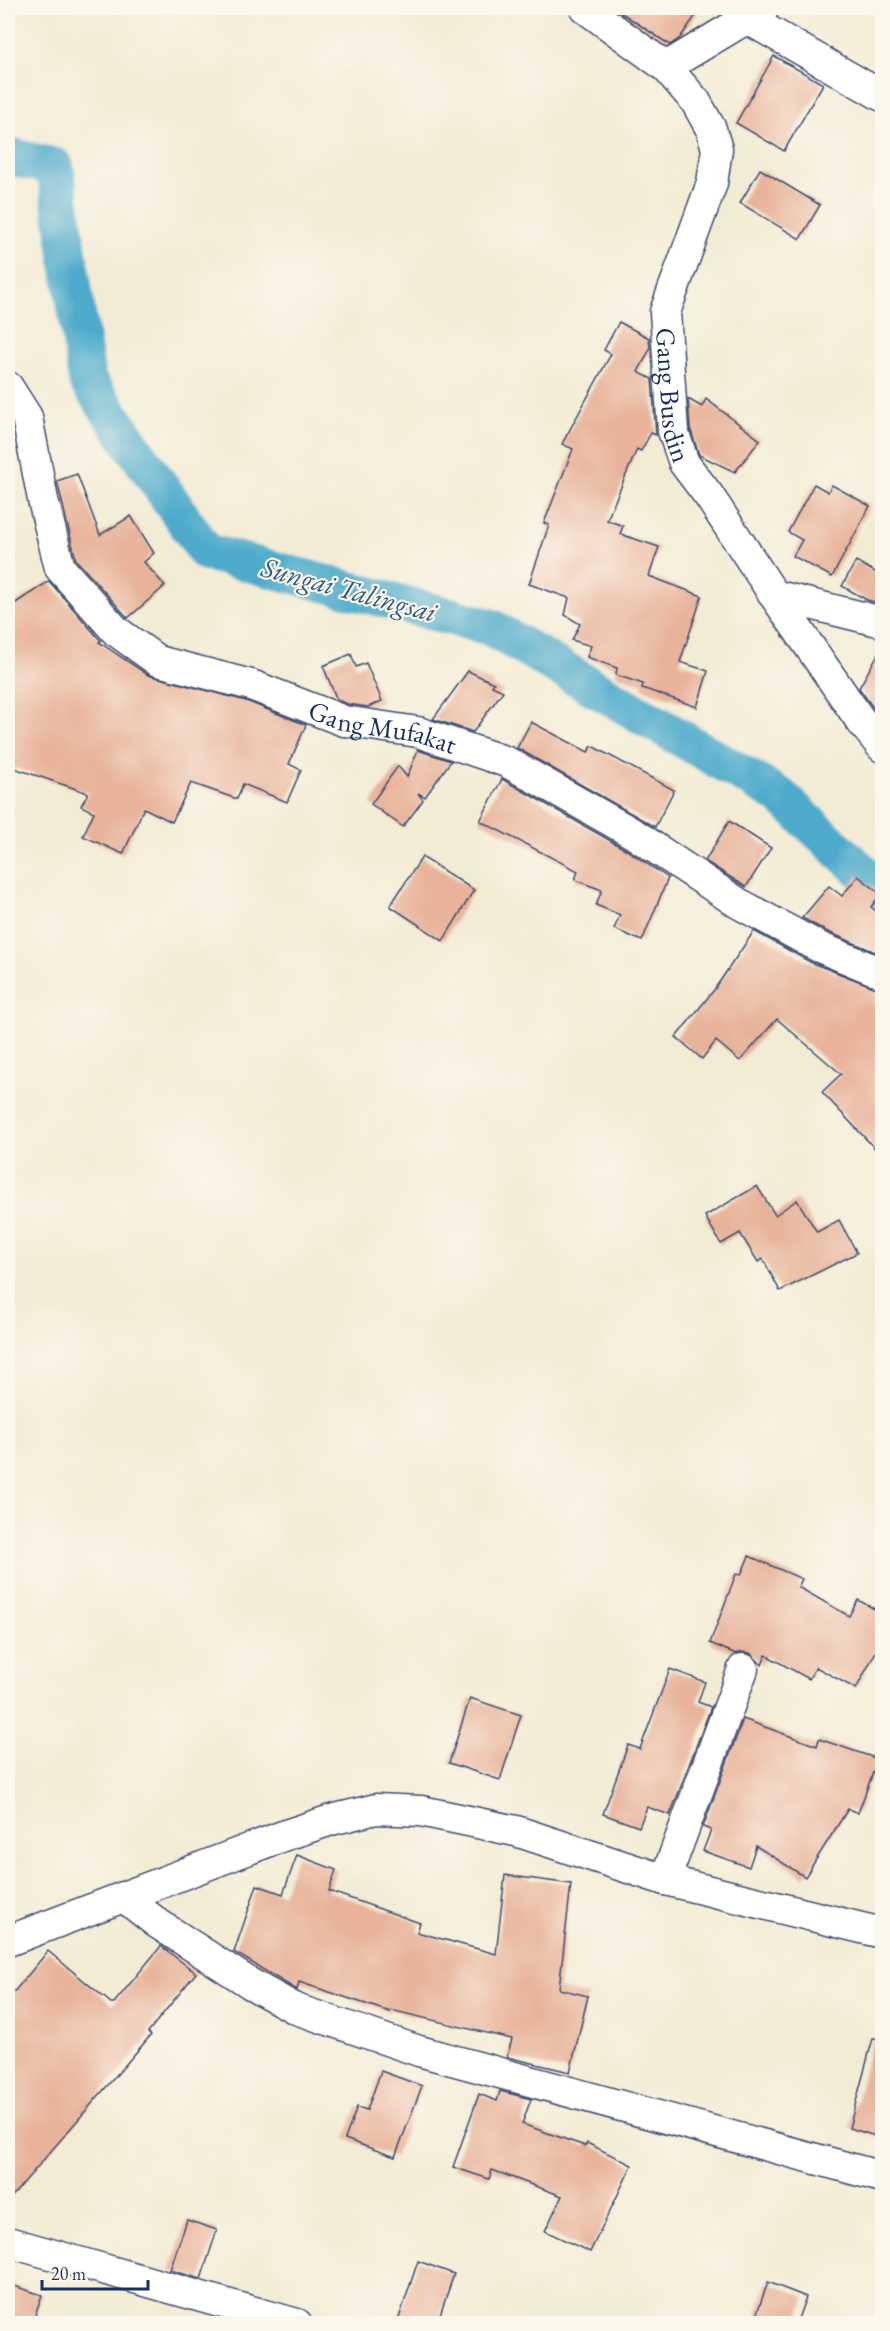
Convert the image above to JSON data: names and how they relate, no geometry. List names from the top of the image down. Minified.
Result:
{"streets":{"street":["Gang Busdin","Gang Mufakat"]},"water":["Sungai Talingsai"],"scale_bar":"20 m"}
